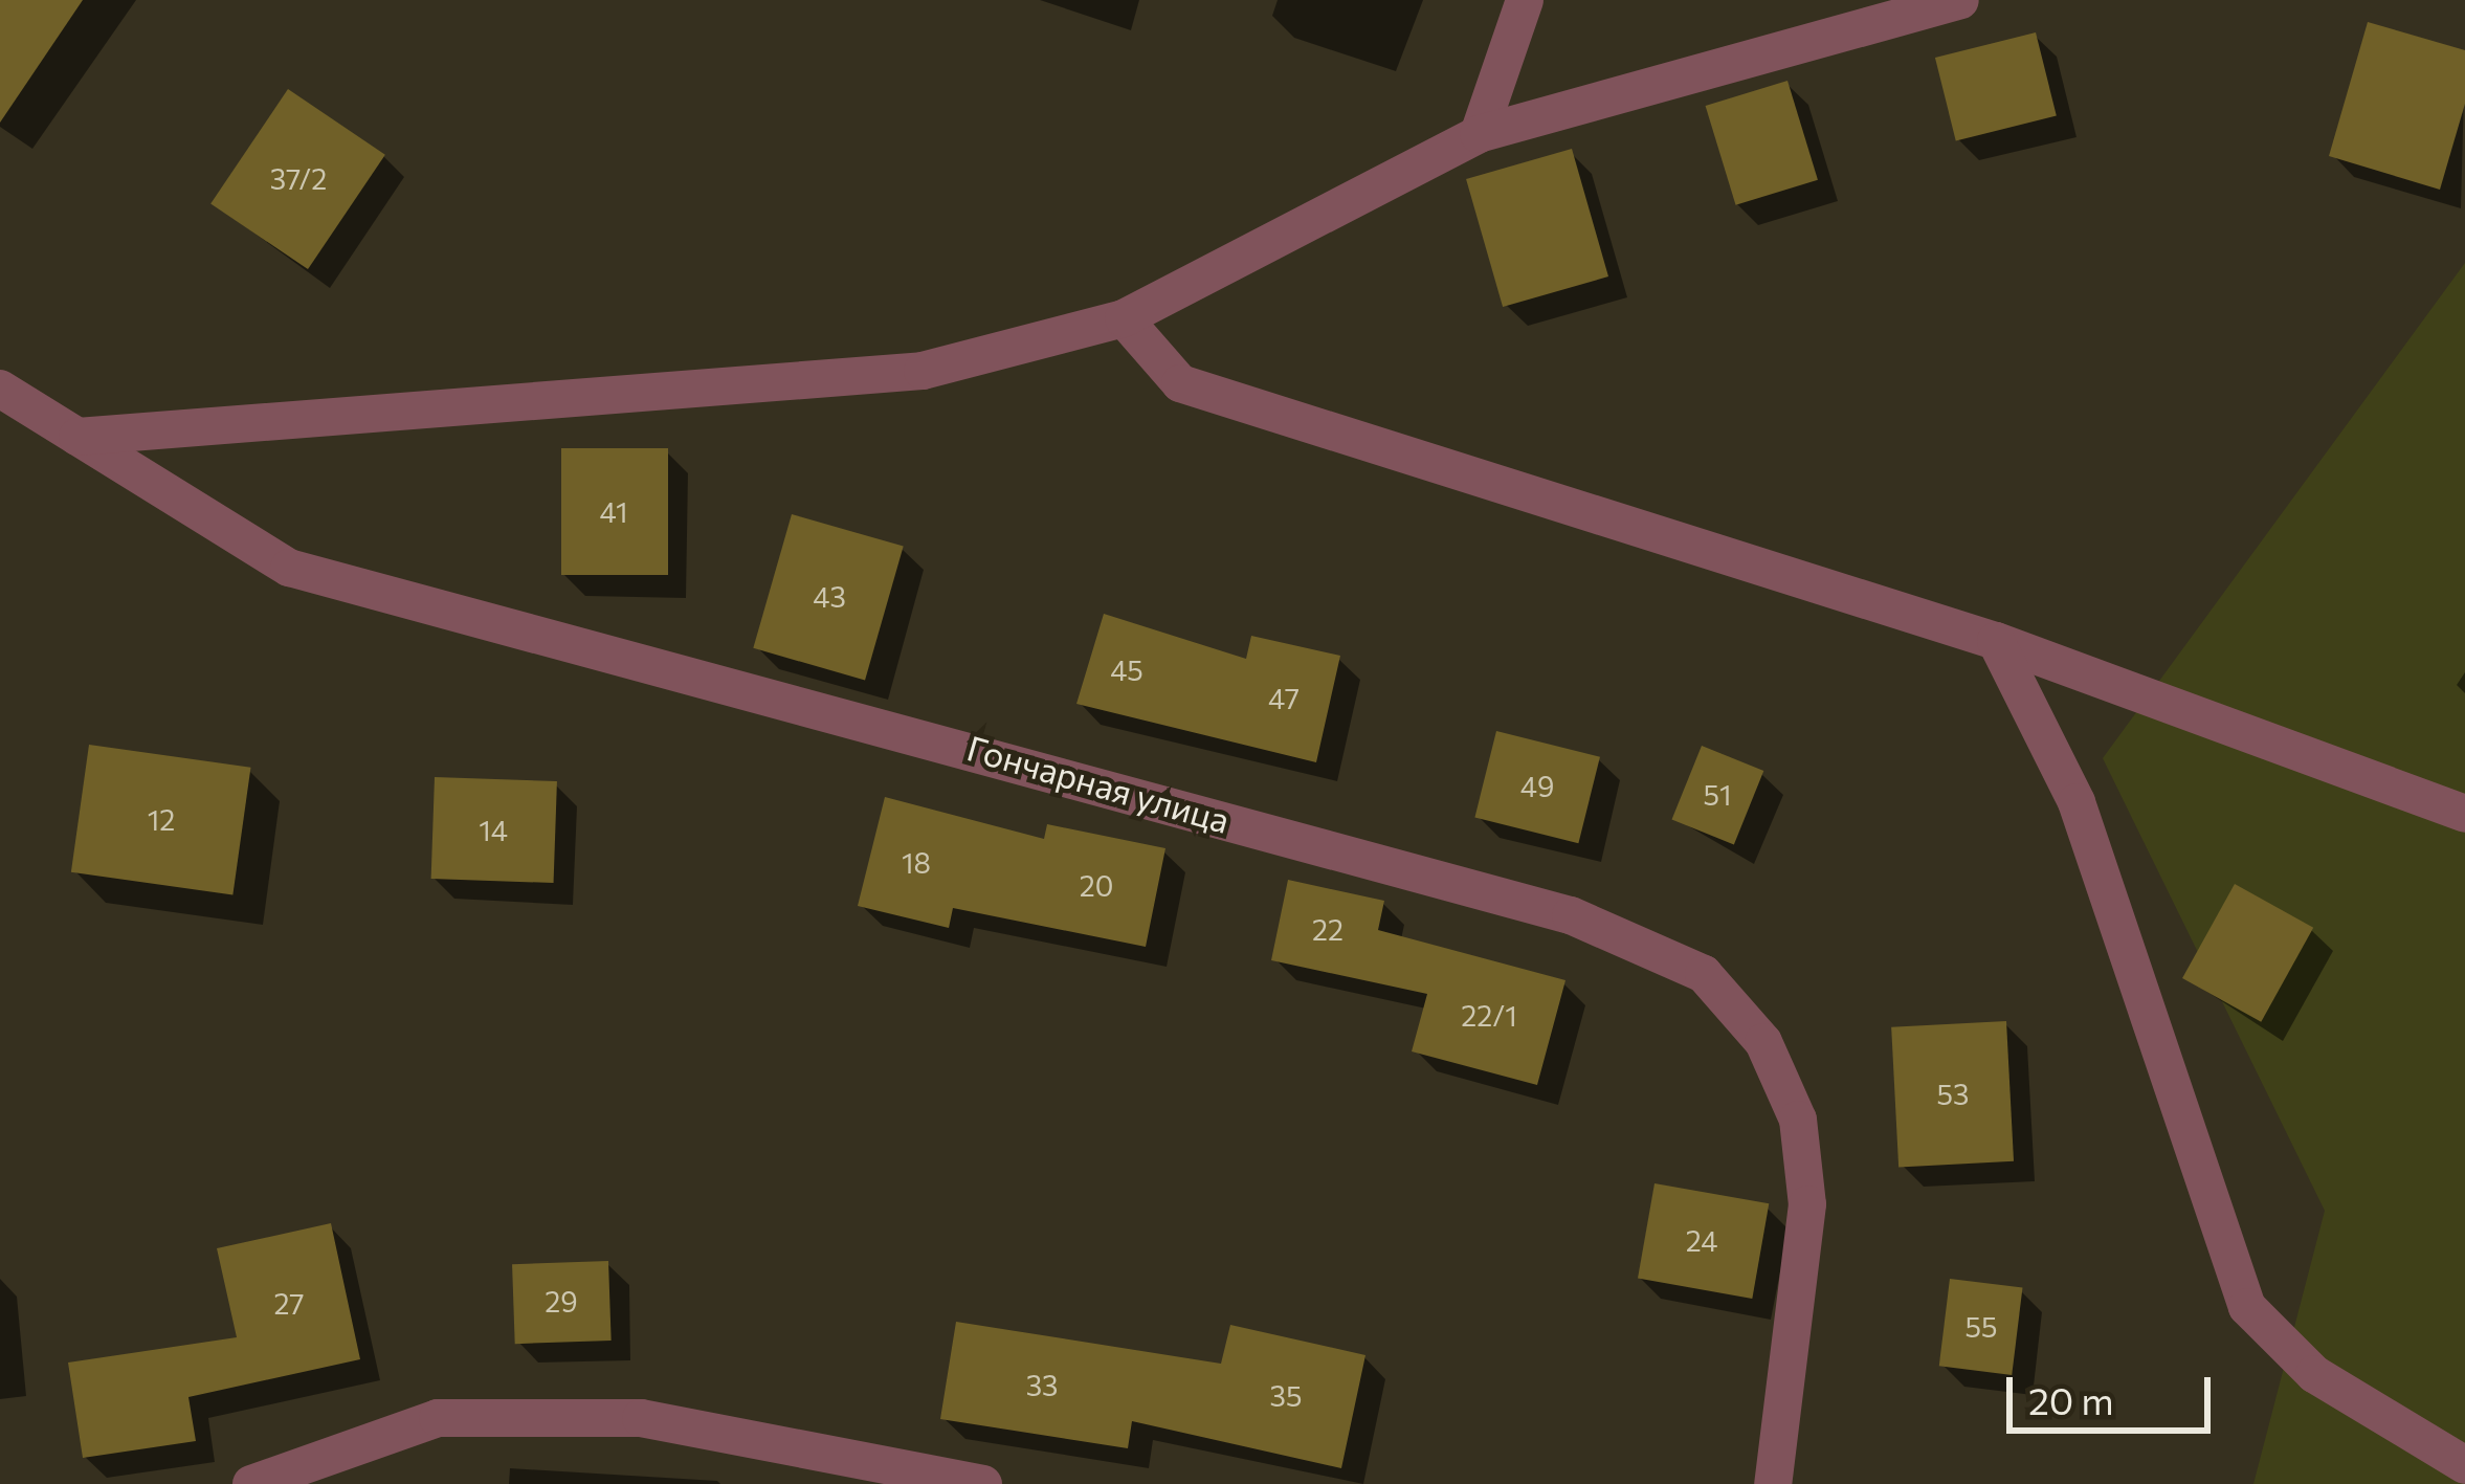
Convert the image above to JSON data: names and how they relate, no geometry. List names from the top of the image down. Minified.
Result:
{"streets":{"street":["Гончарная улица"]},"house_numbers":["37/2","41","43","45","47","49","51","12","14","18","20","22","22/1","53","24","29","27","55","33","35"],"scale_bar":"20 m"}
